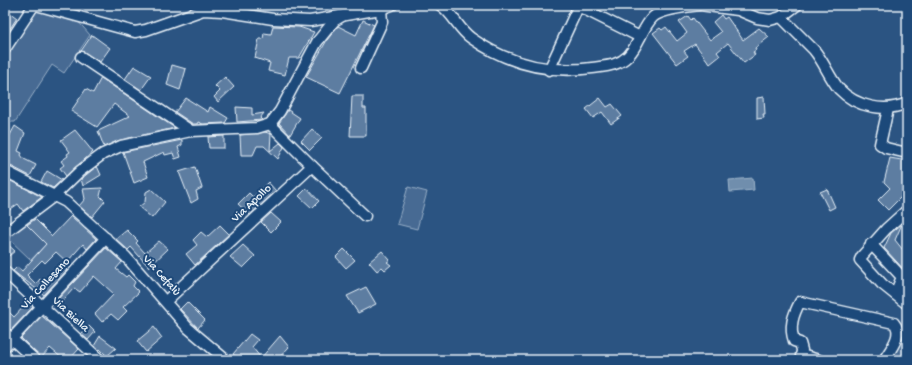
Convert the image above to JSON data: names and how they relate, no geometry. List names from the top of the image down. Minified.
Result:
{"streets":{"street":["Via Apollo","Via Cefalù","Via Collesano","Via Biella"]},"crossings":[["Via Apollo","Via Cefalù"],["Via Cefalù","Via Collesano"],["Via Collesano","Via Biella"]]}
